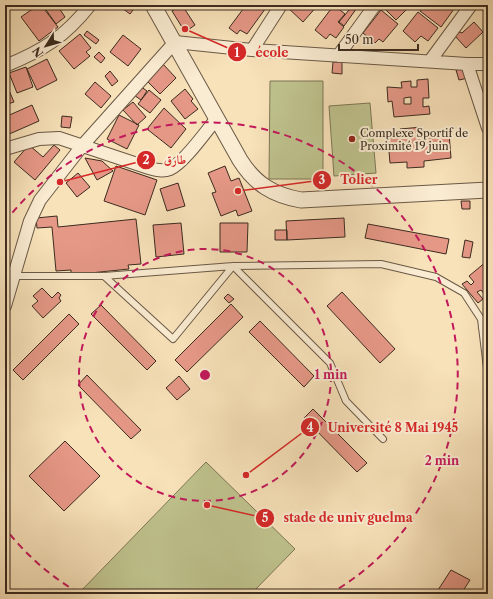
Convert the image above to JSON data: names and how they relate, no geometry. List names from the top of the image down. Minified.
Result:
{"places":["école","Complexe Sportif de Proximité 19 juin","طارق","Tolier","Université 8 Mai 1945","stade de univ guelma"],"scale_bar":"50 m","north":"bottom left","rings":["1 min","2 min"]}
